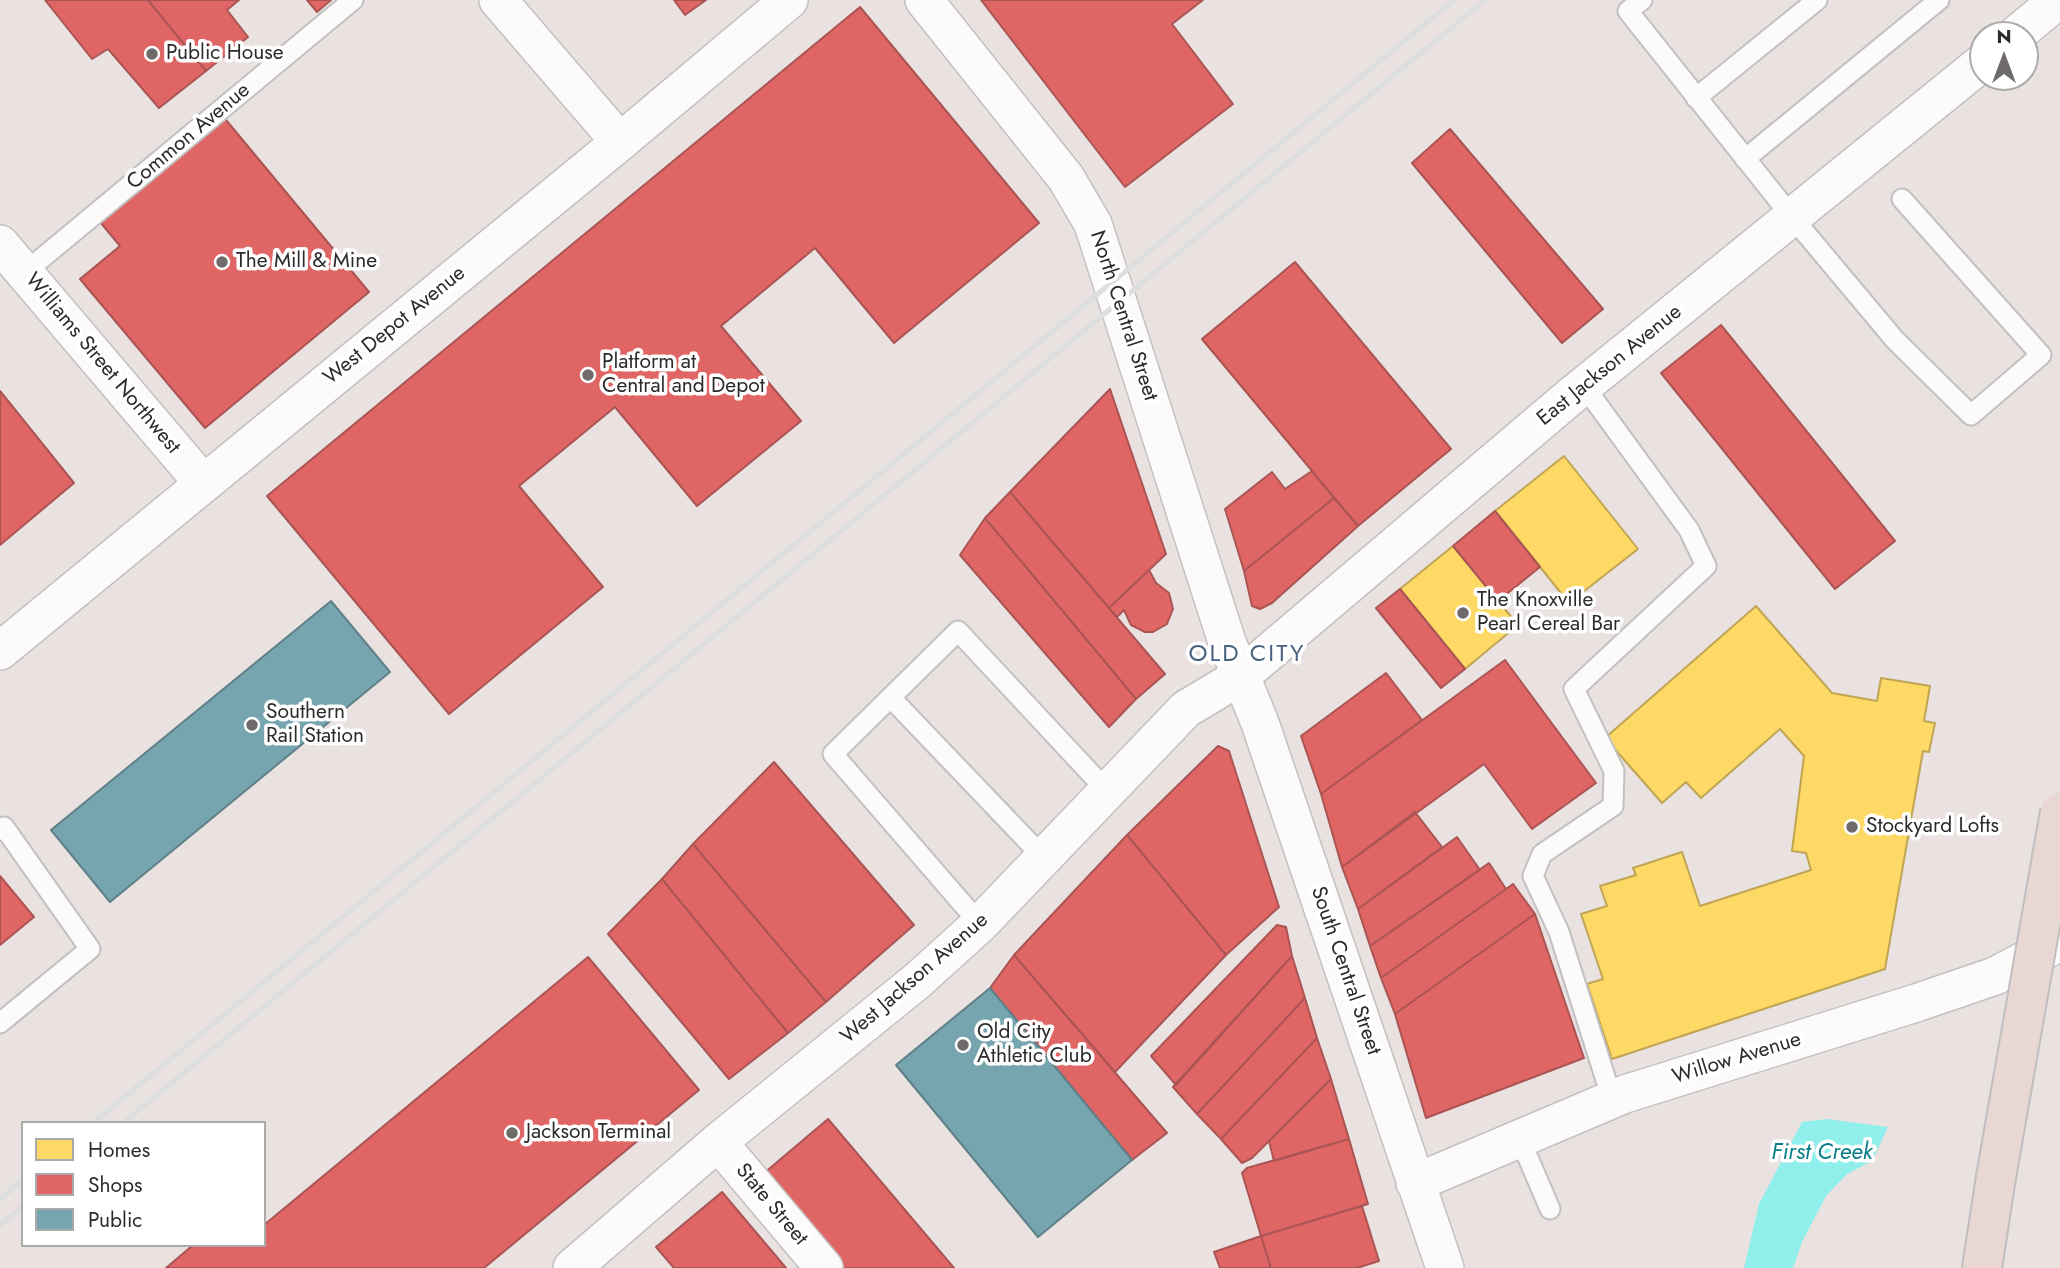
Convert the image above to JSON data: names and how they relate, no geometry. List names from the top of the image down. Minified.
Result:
{"streets":{"street":["North Central Street","West Depot Avenue","Williams Street Northwest","East Jackson Avenue","South Central Street","West Jackson Avenue","Willow Avenue","State Street"],"lane":["Common Avenue"]},"crossings":[["Common Avenue","Williams Street Northwest"],["North Central Street","East Jackson Avenue"],["North Central Street","South Central Street"],["North Central Street","West Jackson Avenue"],["West Depot Avenue","Williams Street Northwest"],["East Jackson Avenue","South Central Street"],["East Jackson Avenue","West Jackson Avenue"],["South Central Street","West Jackson Avenue"],["South Central Street","Willow Avenue"],["West Jackson Avenue","State Street"]],"districts":["OLD CITY"],"water":["First Creek"],"places":["Public House","The Mill & Mine","Platform at Central and Depot","The Knoxville Pearl Cereal Bar","Southern Rail Station","Stockyard Lofts","Old City Athletic Club","Jackson Terminal"],"legend":["Homes","Shops","Public"],"north":"top"}
